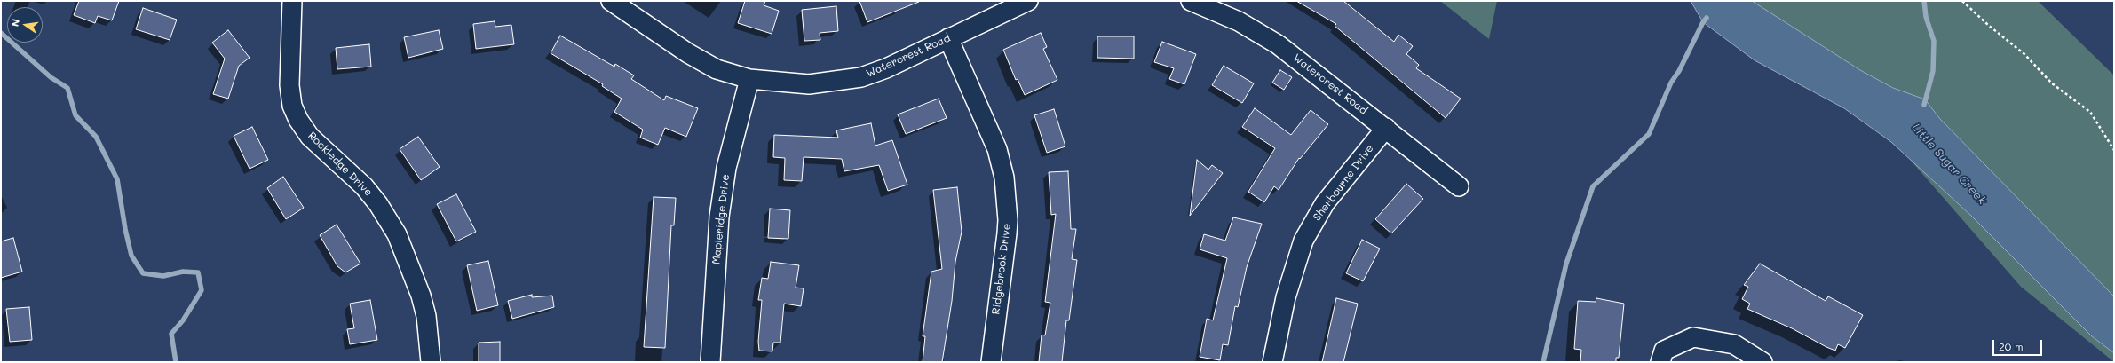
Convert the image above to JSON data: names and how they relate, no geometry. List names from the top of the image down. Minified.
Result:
{"streets":{"street":["Watercrest Road","Rockledge Drive","Sherbourne Drive","Mapleridge Drive","Ridgebrook Drive"]},"crossings":[["Watercrest Road","Sherbourne Drive"],["Watercrest Road","Mapleridge Drive"],["Watercrest Road","Ridgebrook Drive"]],"water":["Little Sugar Creek"],"scale_bar":"20 m","north":"left"}
